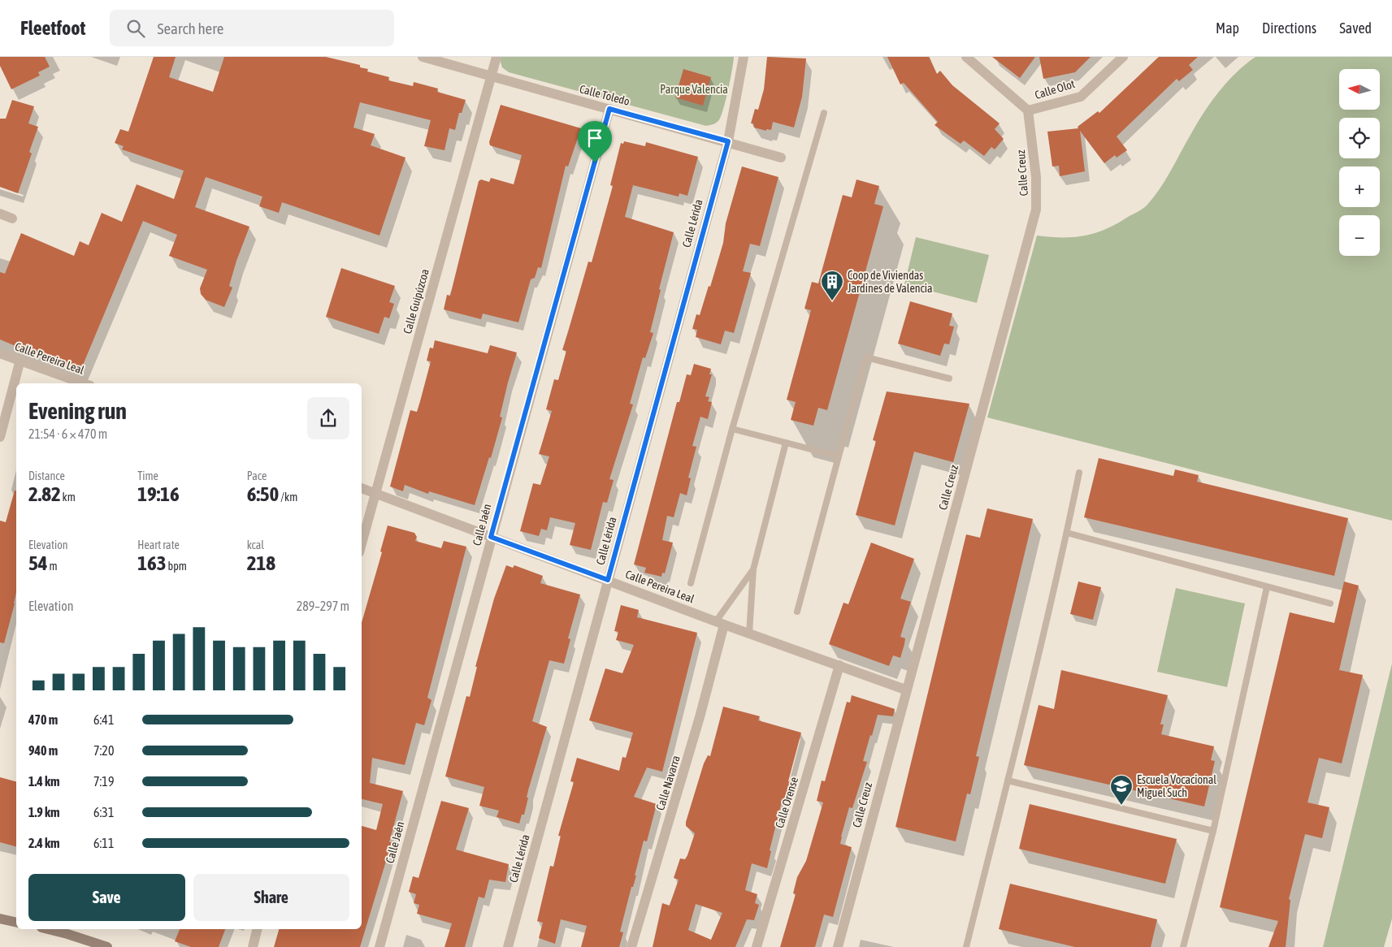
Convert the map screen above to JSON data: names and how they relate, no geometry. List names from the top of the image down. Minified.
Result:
{"streets":{"street":["Calle Olot","Calle Toledo","Calle Creuz","Calle Lérida","Calle Guipúzcoa","Calle Pereira Leal","Calle Jaén","Calle Navarra","Calle Orense"]},"crossings":[["Calle Olot","Calle Creuz"],["Calle Toledo","Calle Lérida"],["Calle Toledo","Calle Guipúzcoa"],["Calle Toledo","Calle Jaén"],["Calle Creuz","Calle Pereira Leal"],["Calle Lérida","Calle Pereira Leal"],["Calle Guipúzcoa","Calle Pereira Leal"],["Calle Pereira Leal","Calle Jaén"],["Calle Pereira Leal","Calle Navarra"],["Calle Pereira Leal","Calle Orense"]],"parks":["Parque Valencia"],"places":{"building":["Coop de Viviendas Jardines de Valencia"],"school or university":["Escuela Vocacional Miguel Such"]},"north":"left","page":{"header":"Fleetfoot","search":"Search here","nav":["Map","Directions","Saved"],"map_buttons":["+","−"],"heading":["Evening run","21:54 · 6 × 470 m"],"stats":[["Distance","2.82 km"],["Time","19:16"],["Pace","6:50 /km"],["Elevation","54 m"],["Heart rate","163 bpm"],["kcal","218"]],"chart":["Elevation","289–297 m"],"list":[{"name":"470 m","note":"6:41"},{"name":"940 m","note":"7:20"},{"name":"1.4 km","note":"7:19"},{"name":"1.9 km","note":"6:31"},{"name":"2.4 km","note":"6:11"}],"buttons":["Save","Share"]}}
